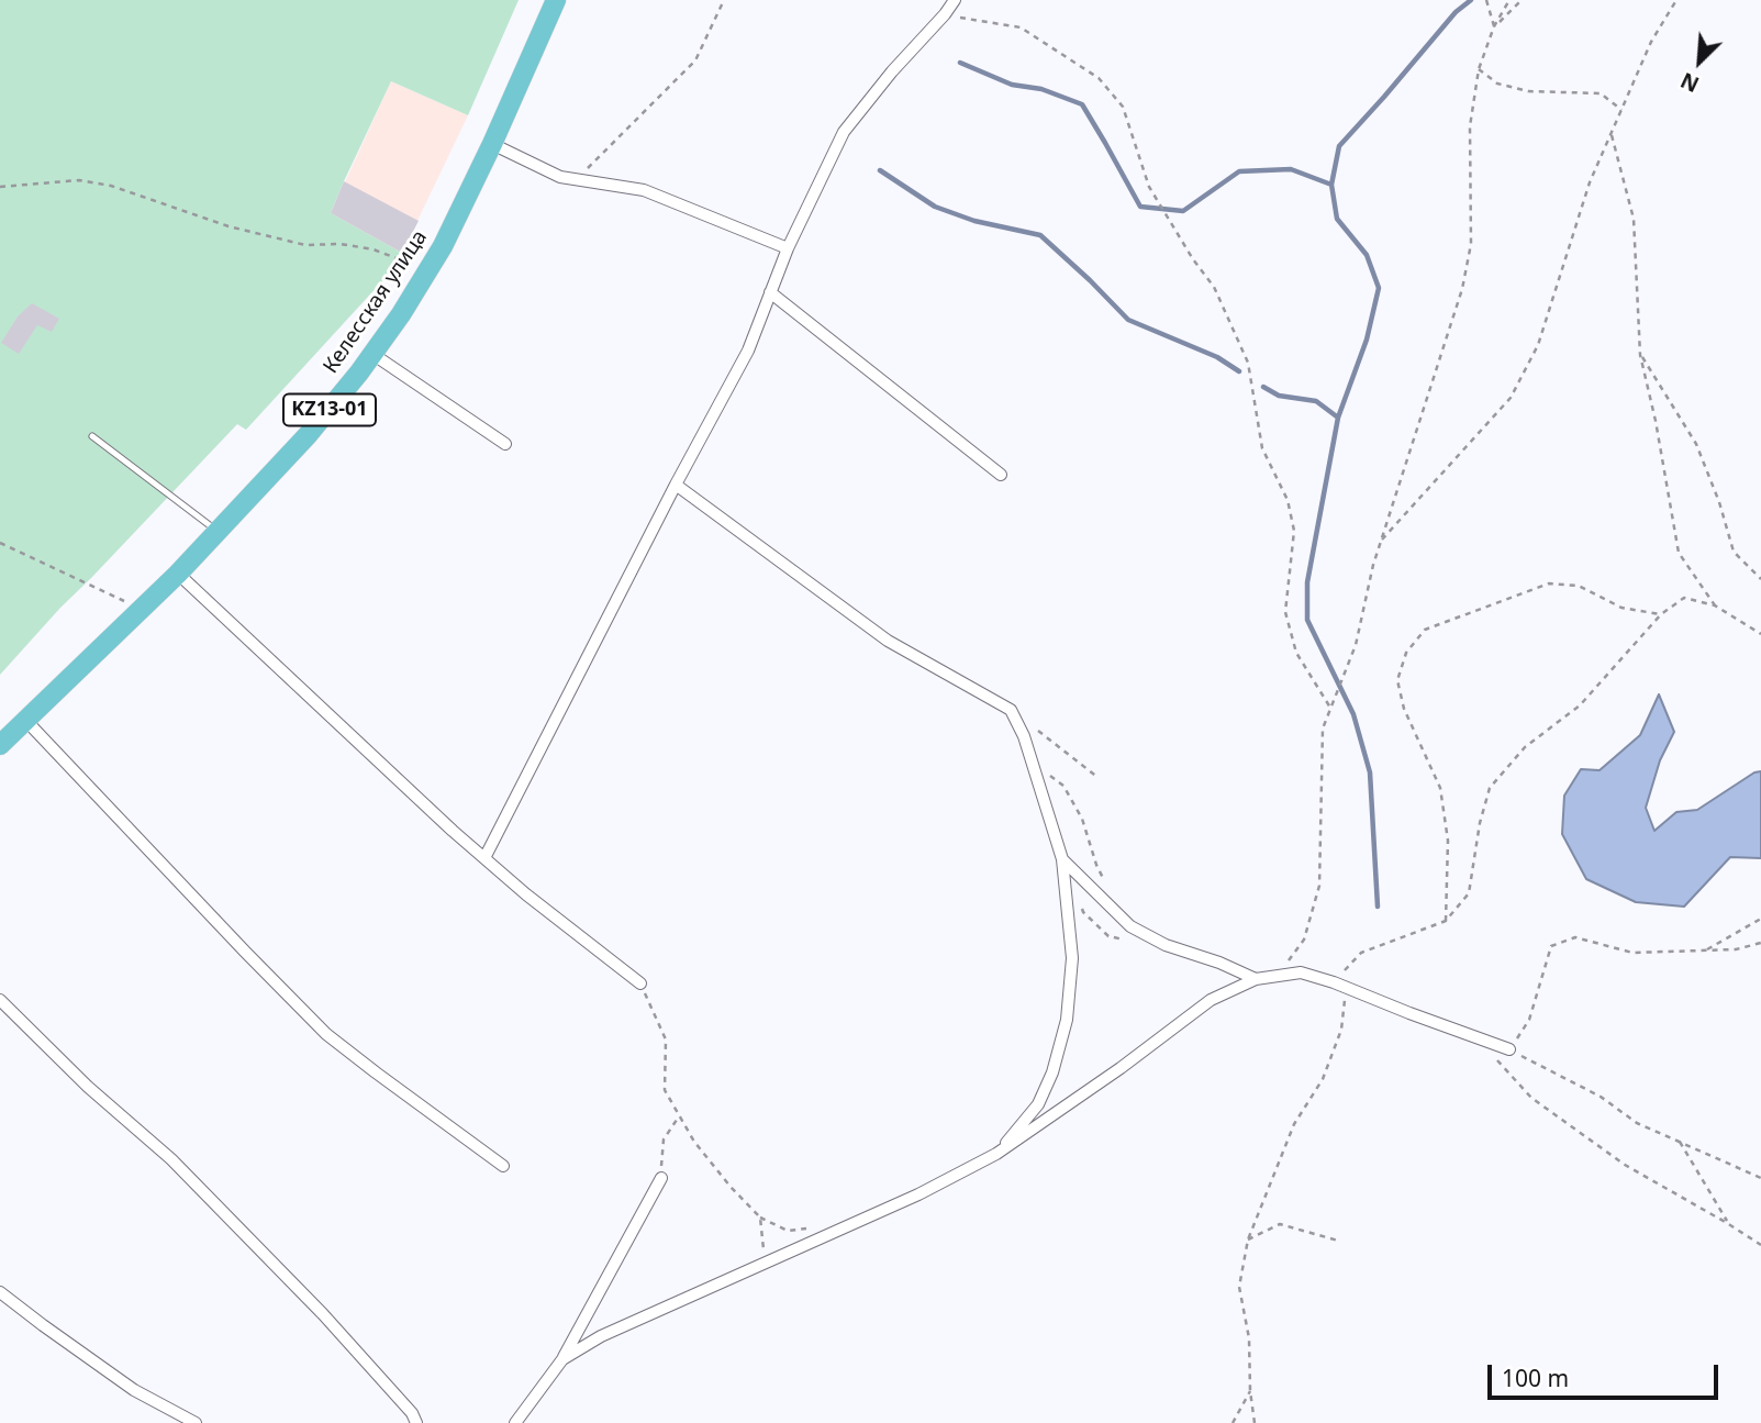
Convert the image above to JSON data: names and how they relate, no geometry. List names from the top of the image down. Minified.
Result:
{"streets":{"main road":["Келесская улица","KZ13-01"]},"scale_bar":"100 m","north":"bottom left"}
